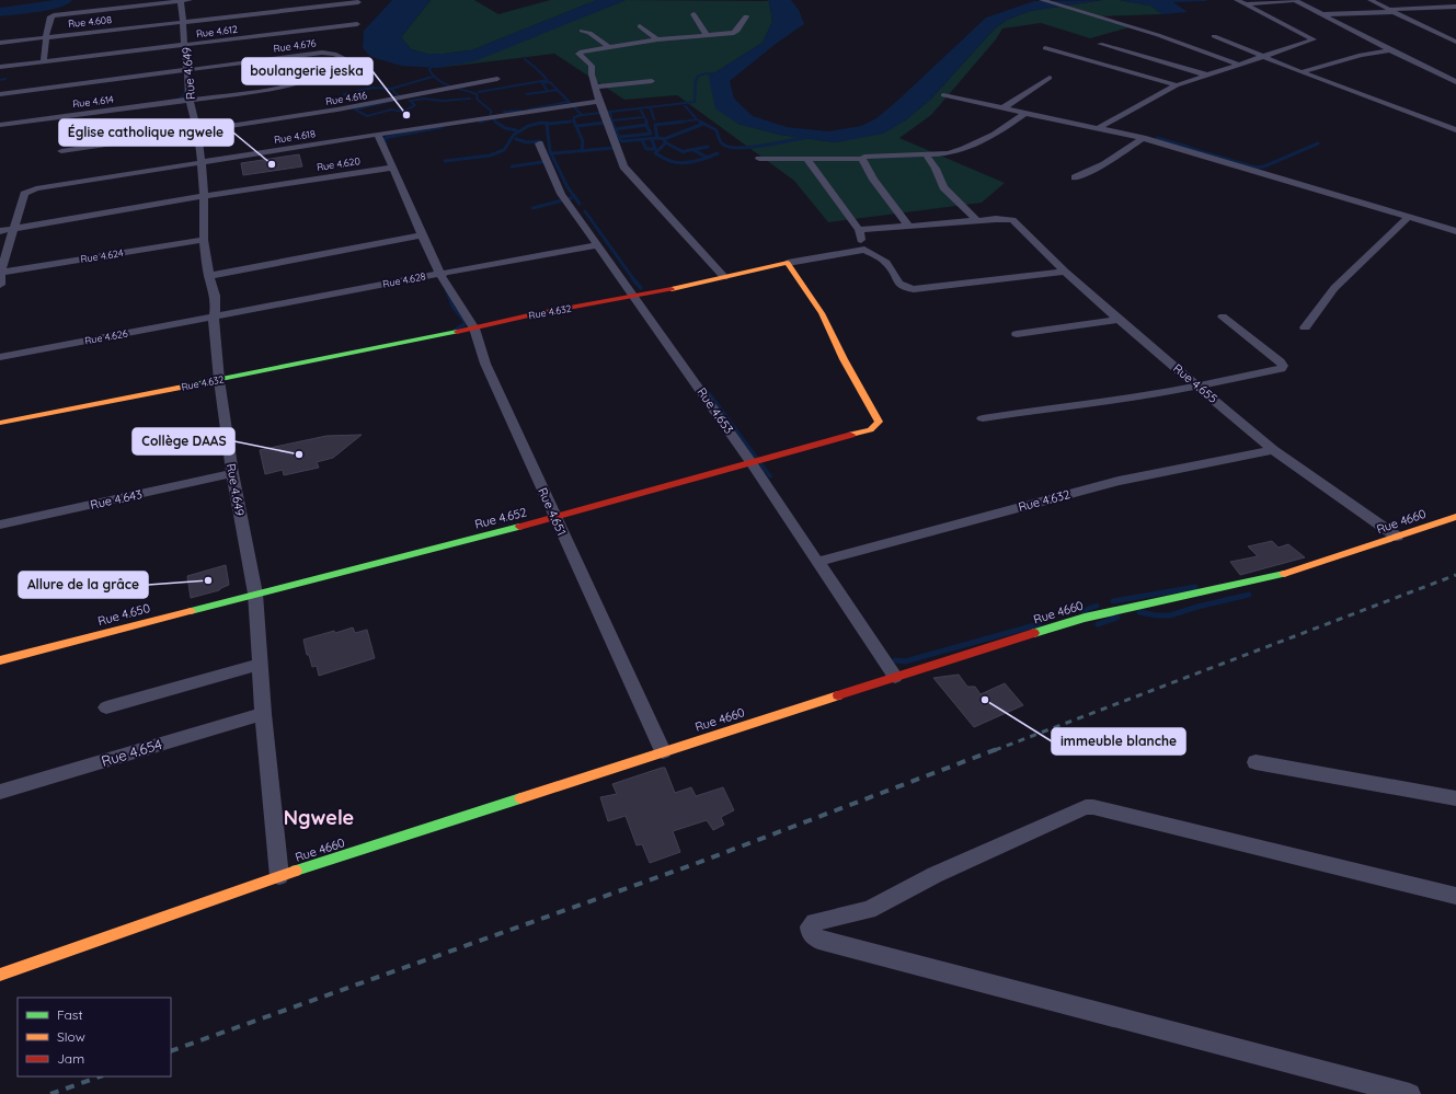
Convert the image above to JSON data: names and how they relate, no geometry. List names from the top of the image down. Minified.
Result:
{"streets":{"street":["Rue 4.608","Rue 4.612","Rue 4.676","Rue 4.649","Rue 4.616","Rue 4.614","Rue 4.618","Rue 4.620","Rue 4.624","Rue 4.628","Rue 4.632","Rue 4.626","Rue 4.655","Rue 4.653","Rue 4.643","Rue 4.651","Rue 4.652","Rue 4660","Rue 4.650","Rue 4.654"]},"crossings":[["Rue 4.608","Rue 4.649"],["Rue 4.612","Rue 4.649"],["Rue 4.676","Rue 4.649"],["Rue 4.676","Rue 4.614"],["Rue 4.649","Rue 4.616"],["Rue 4.649","Rue 4.614"],["Rue 4.649","Rue 4.618"],["Rue 4.649","Rue 4.620"],["Rue 4.649","Rue 4.624"],["Rue 4.649","Rue 4.628"],["Rue 4.649","Rue 4.632"],["Rue 4.649","Rue 4.626"],["Rue 4.649","Rue 4.643"],["Rue 4.649","Rue 4.652"],["Rue 4.649","Rue 4660"],["Rue 4.649","Rue 4.650"],["Rue 4.649","Rue 4.654"],["Rue 4.618","Rue 4.620"],["Rue 4.618","Rue 4.624"],["Rue 4.628","Rue 4.626"],["Rue 4.628","Rue 4.653"],["Rue 4.628","Rue 4.651"],["Rue 4.632","Rue 4.655"],["Rue 4.632","Rue 4.653"],["Rue 4.632","Rue 4.651"],["Rue 4.655","Rue 4660"],["Rue 4.653","Rue 4.652"],["Rue 4.653","Rue 4660"],["Rue 4.651","Rue 4.652"],["Rue 4.651","Rue 4660"],["Rue 4.652","Rue 4.650"]],"districts":["Ngwele"],"places":["boulangerie jeska","Église catholique ngwele","Collège DAAS","Allure de la grâce","immeuble blanche"],"legend":["Fast","Slow","Jam"]}
